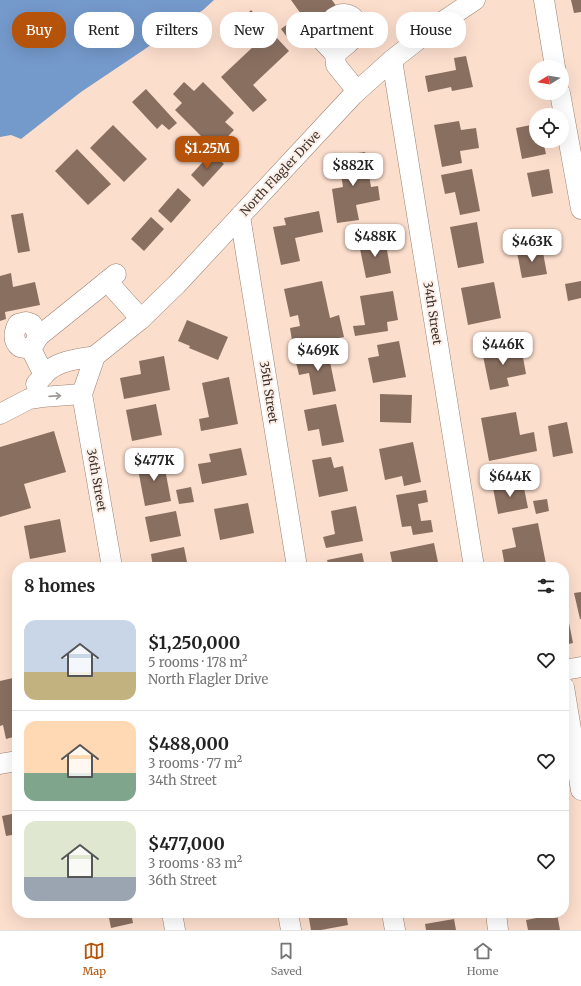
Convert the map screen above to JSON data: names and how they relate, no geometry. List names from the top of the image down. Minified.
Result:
{"streets":{"street":["North Flagler Drive","34th Street","35th Street","36th Street"]},"crossings":[["North Flagler Drive","34th Street"],["North Flagler Drive","35th Street"]],"north":"left","page":{"chip":["Buy","Rent","Filters","New","Apartment","House"],"price":["$1.25M","$882K","$488K","$463K","$446K","$469K","$477K","$644K"],"heading":"8 homes","list":[{"name":"$1,250,000","note":"5 rooms · 178 m² · North Flagler Drive"},{"name":"$488,000","note":"3 rooms · 77 m² · 34th Street"},{"name":"$477,000","note":"3 rooms · 83 m² · 36th Street"}],"tabs":["Map","Saved","Home"]}}
